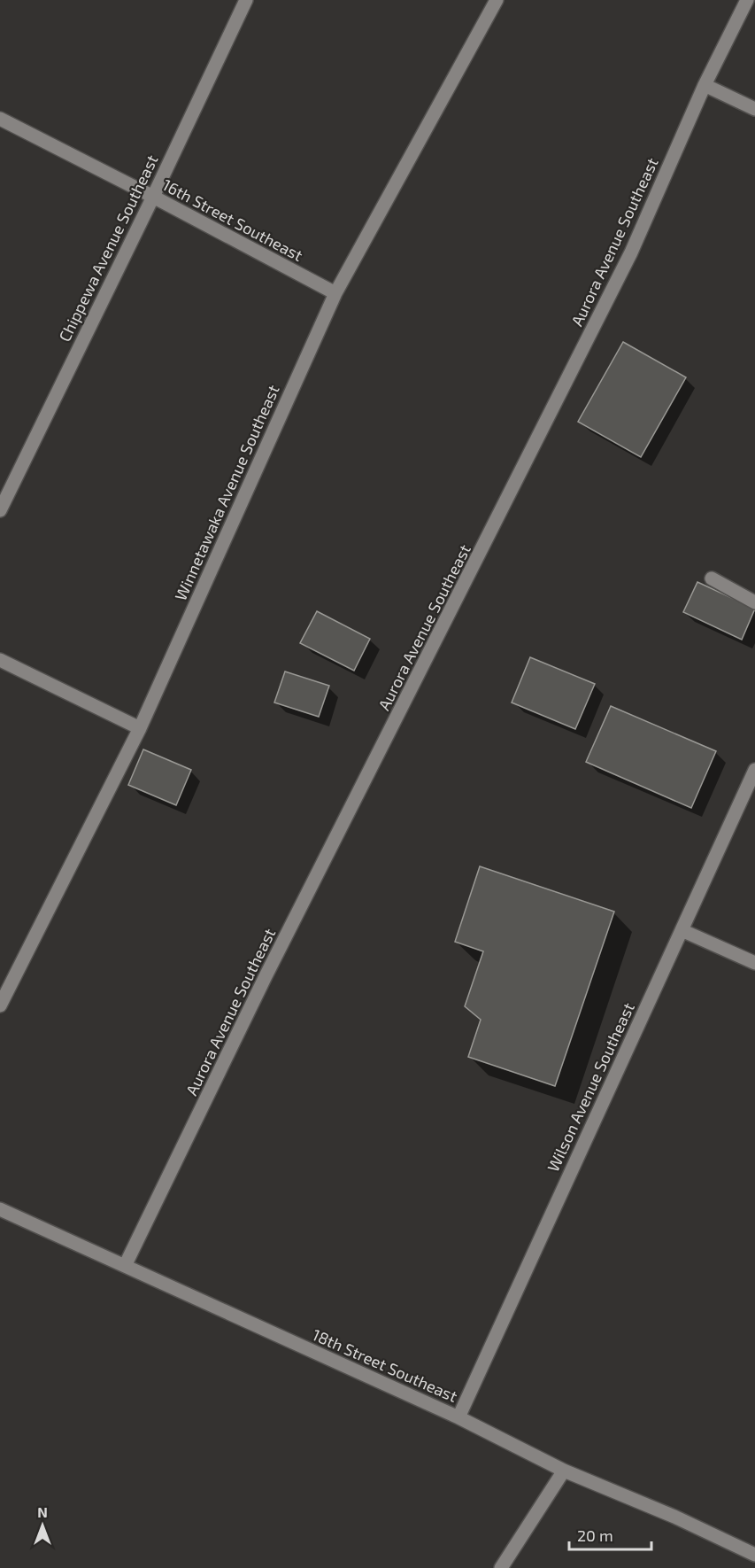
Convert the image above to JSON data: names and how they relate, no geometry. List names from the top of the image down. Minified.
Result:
{"streets":{"street":["16th Street Southeast","Aurora Avenue Southeast","Chippewa Avenue Southeast","Winnetawaka Avenue Southeast","Wilson Avenue Southeast","18th Street Southeast"]},"crossings":[["16th Street Southeast","Chippewa Avenue Southeast"],["16th Street Southeast","Winnetawaka Avenue Southeast"],["Aurora Avenue Southeast","18th Street Southeast"],["Wilson Avenue Southeast","18th Street Southeast"]],"scale_bar":"20 m","north":"top"}
